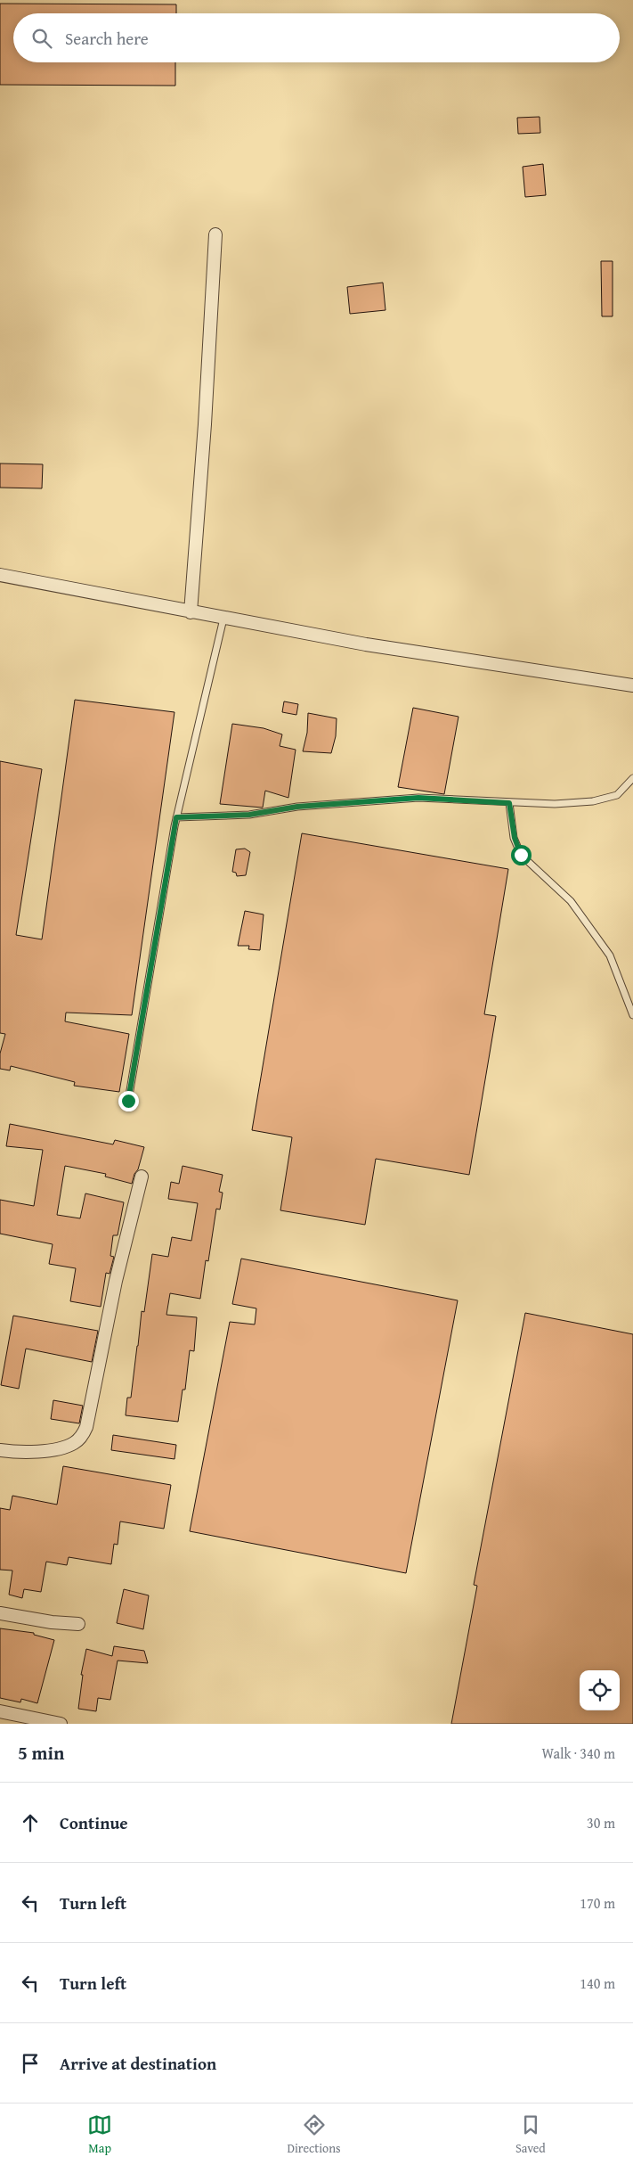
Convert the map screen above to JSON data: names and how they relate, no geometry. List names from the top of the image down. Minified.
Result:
{"page":{"search":"Search here","heading":["5 min","Walk · 340 m"],"list":[["Continue","30 m"],["Turn left","170 m"],["Turn left","140 m"],"Arrive at destination"],"nav":["Map","Directions","Saved"]}}
